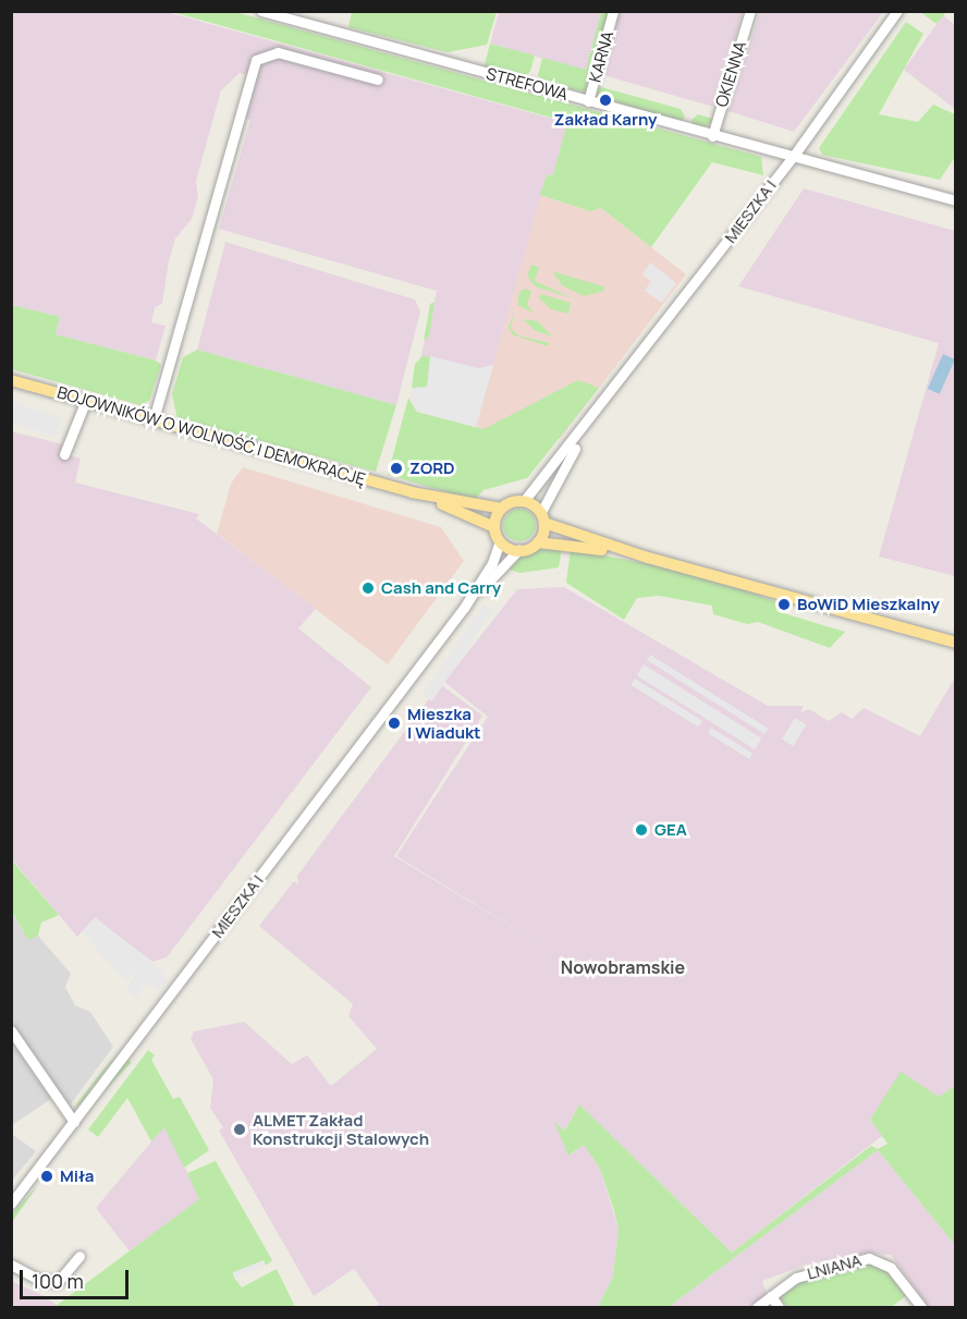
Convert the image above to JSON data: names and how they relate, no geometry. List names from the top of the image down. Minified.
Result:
{"streets":{"main road":["BOJOWNIKÓW O WOLNOŚĆ I DEMOKRACJĘ"],"street":["KARNA","OKIENNA","STREFOWA","MIESZKA I","LNIANA"]},"crossings":[["KARNA","STREFOWA"],["OKIENNA","STREFOWA"],["STREFOWA","MIESZKA I"],["MIESZKA I","BOJOWNIKÓW O WOLNOŚĆ I DEMOKRACJĘ"]],"districts":["Nowobramskie"],"places":["Zakład Karny","ZORD","Cash and Carry","BoWiD Mieszkalny","Mieszka I Wiadukt","GEA","ALMET Zakład Konstrukcji Stalowych","Miła"],"scale_bar":"100 m"}
